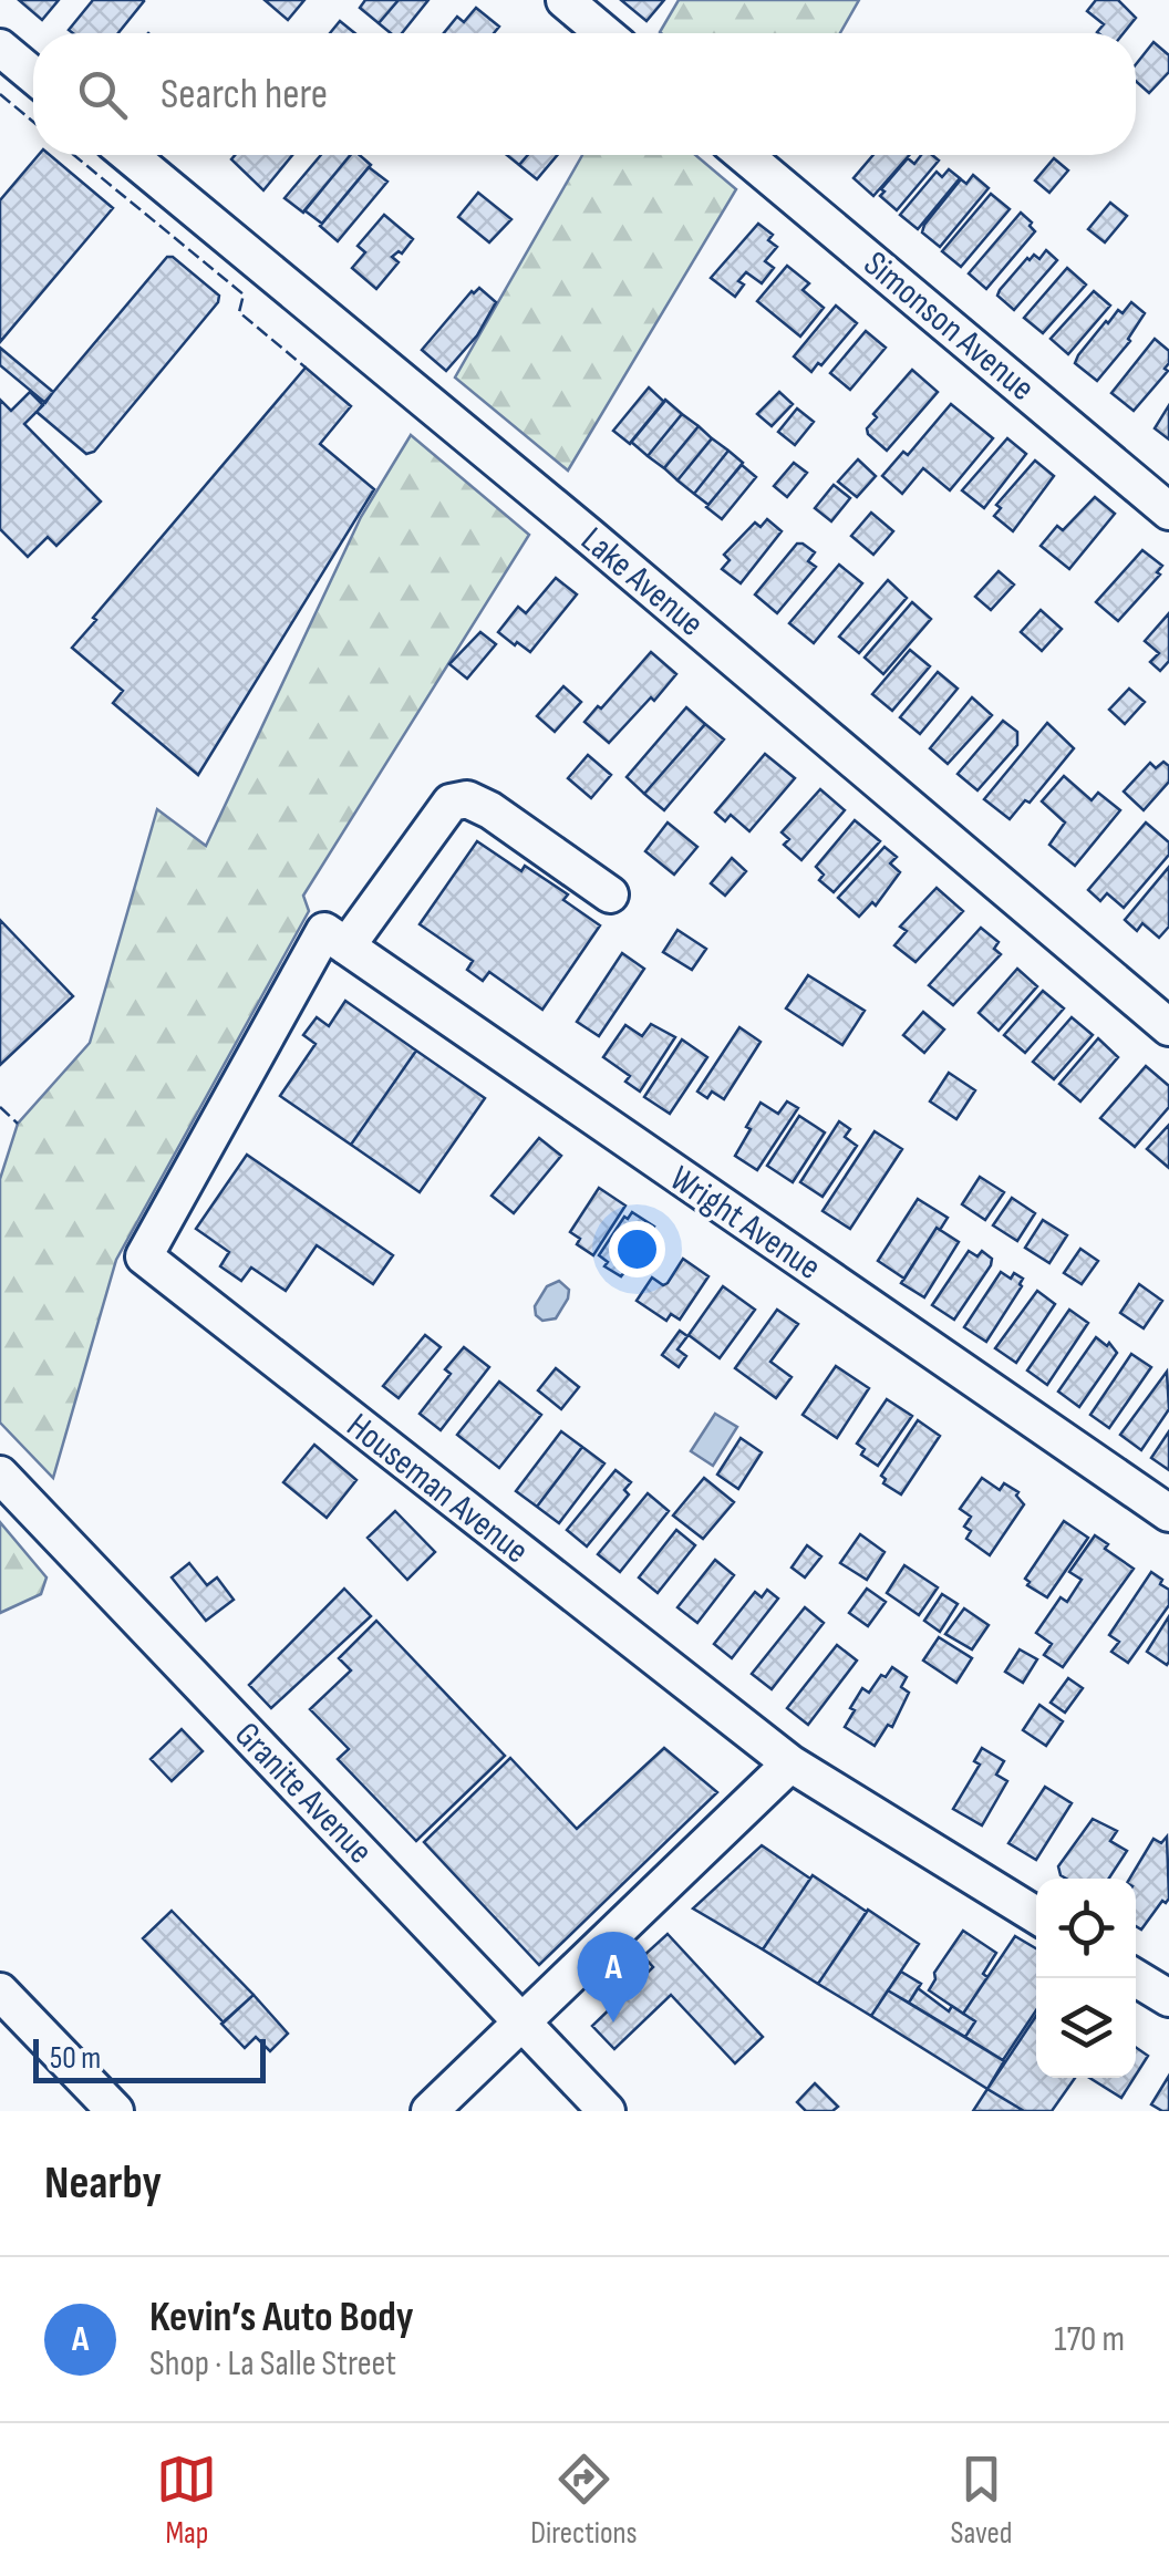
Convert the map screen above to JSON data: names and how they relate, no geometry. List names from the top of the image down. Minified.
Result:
{"streets":{"street":["Simonson Avenue","Lake Avenue","Wright Avenue","Houseman Avenue","Granite Avenue"]},"crossings":[["Wright Avenue","Houseman Avenue"]],"scale_bar":"50 m","page":{"search":"Search here","pins":"A","scale":"50 m","heading":"Nearby","list":[{"mark":"A","name":"Kevin’s Auto Body","note":"Shop · La Salle Street","value":"170 m"}],"nav":["Map","Directions","Saved"]}}
